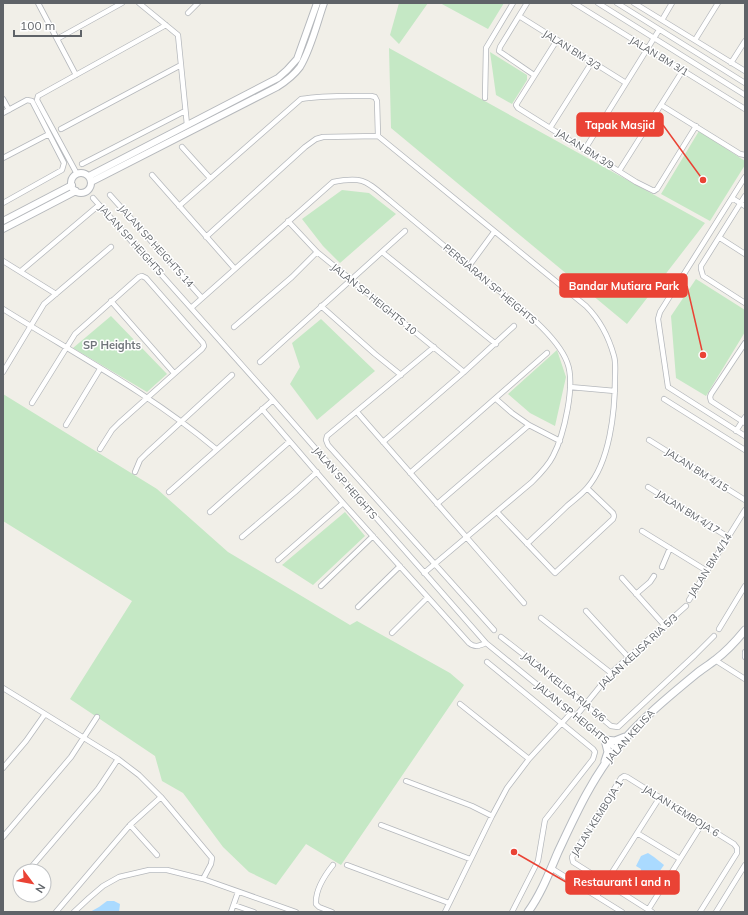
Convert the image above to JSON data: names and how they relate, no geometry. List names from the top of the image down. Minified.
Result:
{"streets":{"main road":["JALAN KELISA"],"street":["JALAN BM 3/3","JALAN BM 3/1","JALAN BM 3/9","JALAN SP HEIGHTS","JALAN SP HEIGHTS 14","PERSIARAN SP HEIGHTS","JALAN SP HEIGHTS 10","JALAN BM 4/15","JALAN BM 4/17","JALAN BM 4/14","JALAN KELISA RIA 5/3","JALAN KELISA RIA 5/6","JALAN KEMBOJA 6","JALAN KEMBOJA 1"]},"crossings":[["JALAN SP HEIGHTS","PERSIARAN SP HEIGHTS"],["JALAN SP HEIGHTS","JALAN KELISA RIA 5/3"],["JALAN SP HEIGHTS","JALAN KELISA"],["JALAN SP HEIGHTS 14","PERSIARAN SP HEIGHTS"],["PERSIARAN SP HEIGHTS","JALAN SP HEIGHTS 10"],["JALAN BM 4/17","JALAN BM 4/14"],["JALAN KELISA RIA 5/3","JALAN KELISA RIA 5/6"],["JALAN KEMBOJA 6","JALAN KEMBOJA 1"]],"districts":["SP Heights"],"places":["Tapak Masjid","Bandar Mutiara Park","Restaurant l and n"],"scale_bar":"100 m","north":"bottom right"}
